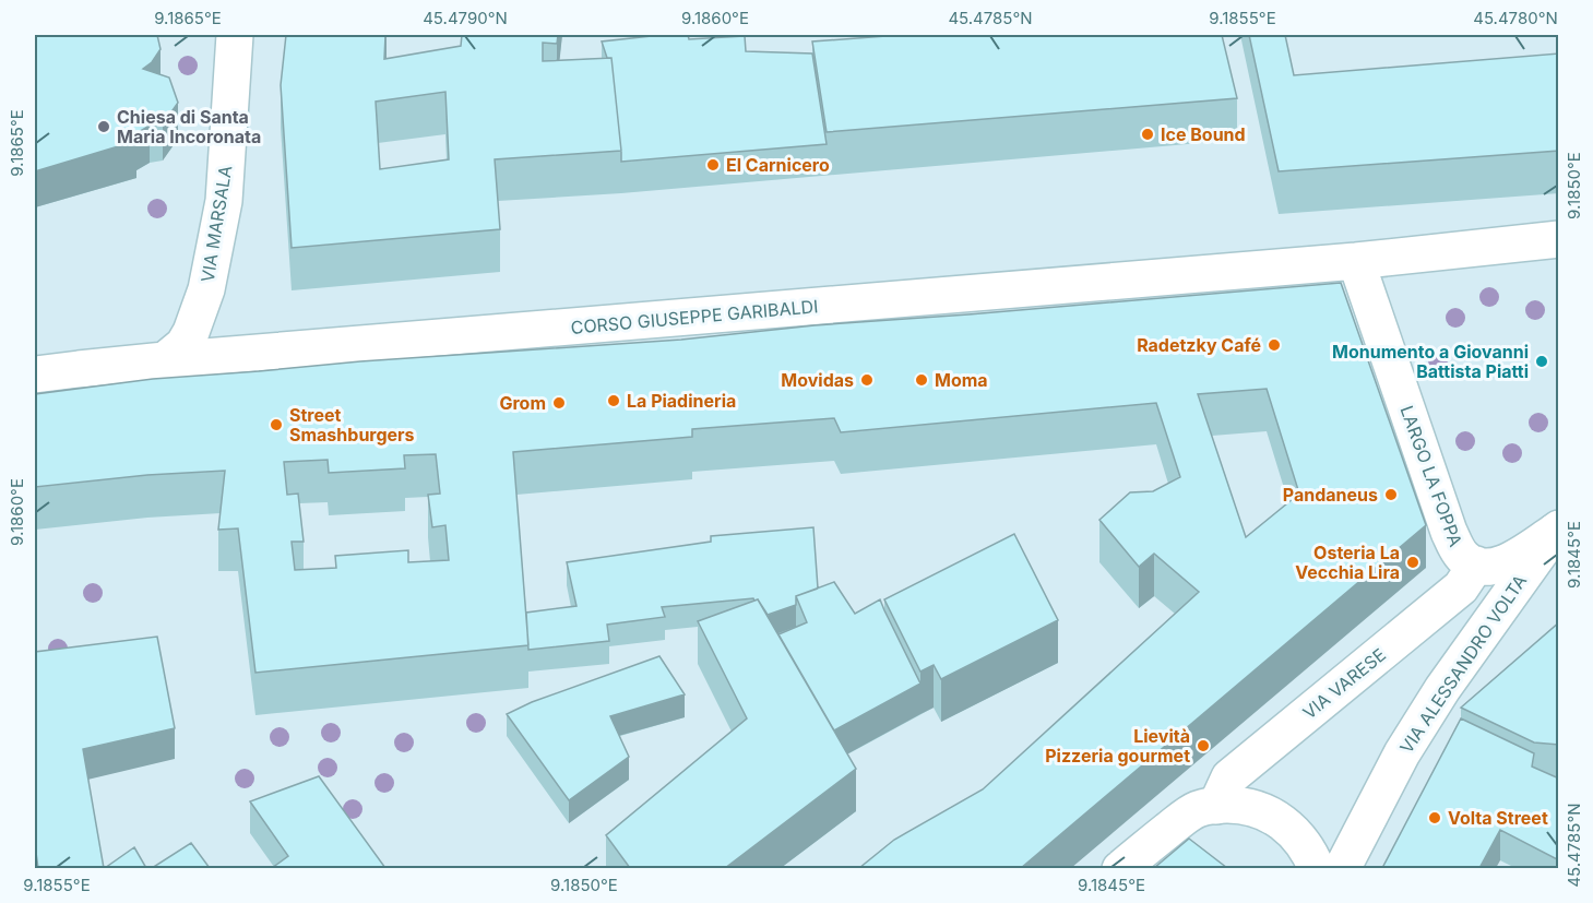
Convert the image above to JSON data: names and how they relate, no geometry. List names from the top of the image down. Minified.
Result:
{"streets":{"street":["VIA MARSALA","CORSO GIUSEPPE GARIBALDI","LARGO LA FOPPA","VIA ALESSANDRO VOLTA","VIA VARESE"]},"crossings":[["VIA MARSALA","CORSO GIUSEPPE GARIBALDI"],["CORSO GIUSEPPE GARIBALDI","LARGO LA FOPPA"],["LARGO LA FOPPA","VIA ALESSANDRO VOLTA"],["LARGO LA FOPPA","VIA VARESE"]],"places":["Chiesa di Santa Maria Incoronata","Ice Bound","El Carnicero","Radetzky Café","Monumento a Giovanni Battista Piatti","Movidas","Moma","La Piadineria","Grom","Street Smashburgers","Pandaneus","Osteria La Vecchia Lira","Lievità Pizzeria gourmet","Volta Street"],"coordinates":["9.1865°E","45.4790°N","9.1860°E","45.4785°N","9.1855°E","45.4780°N","9.1850°E","9.1845°E"]}
